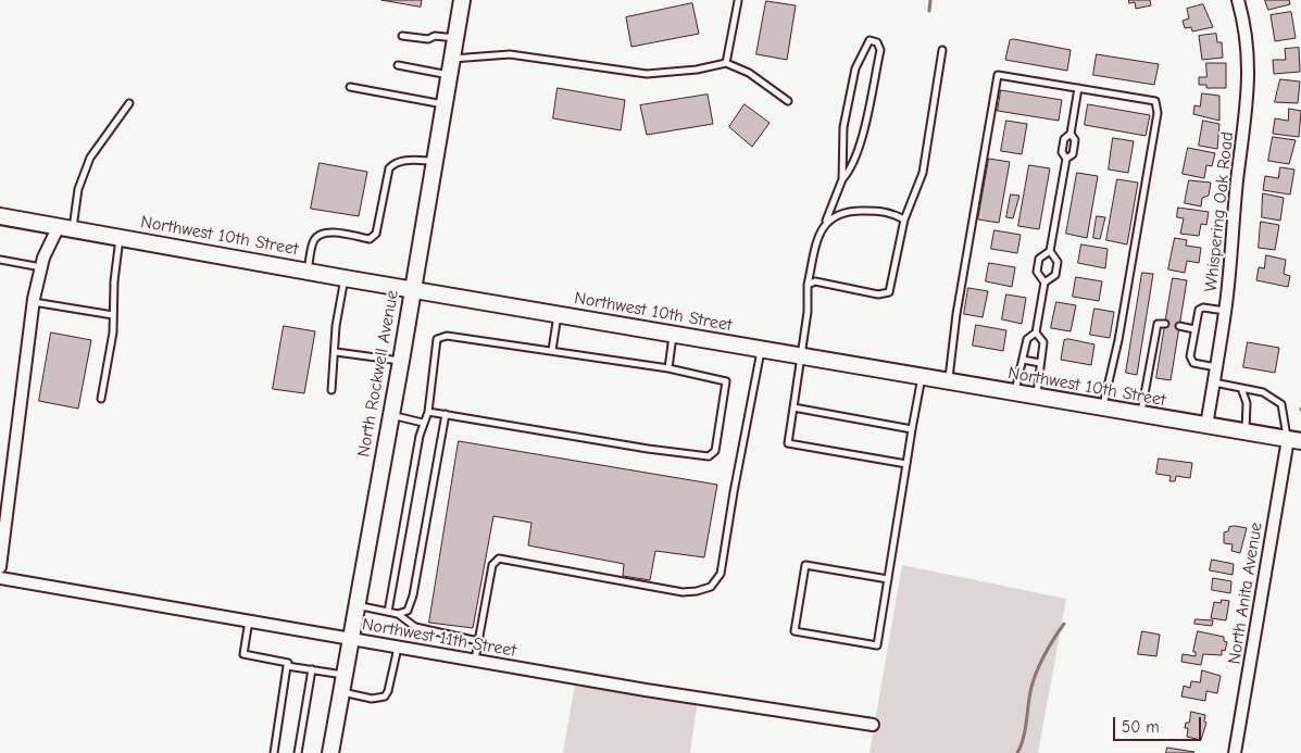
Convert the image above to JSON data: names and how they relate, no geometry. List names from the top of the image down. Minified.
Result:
{"streets":{"main road":["Northwest 10th Street","North Rockwell Avenue"],"street":["Whispering Oak Road","North Anita Avenue","Northwest 11th Street"]},"crossings":[["Whispering Oak Road","Northwest 10th Street"],["Northwest 10th Street","North Rockwell Avenue"],["Northwest 10th Street","North Anita Avenue"],["North Rockwell Avenue","Northwest 11th Street"]],"scale_bar":"50 m"}
